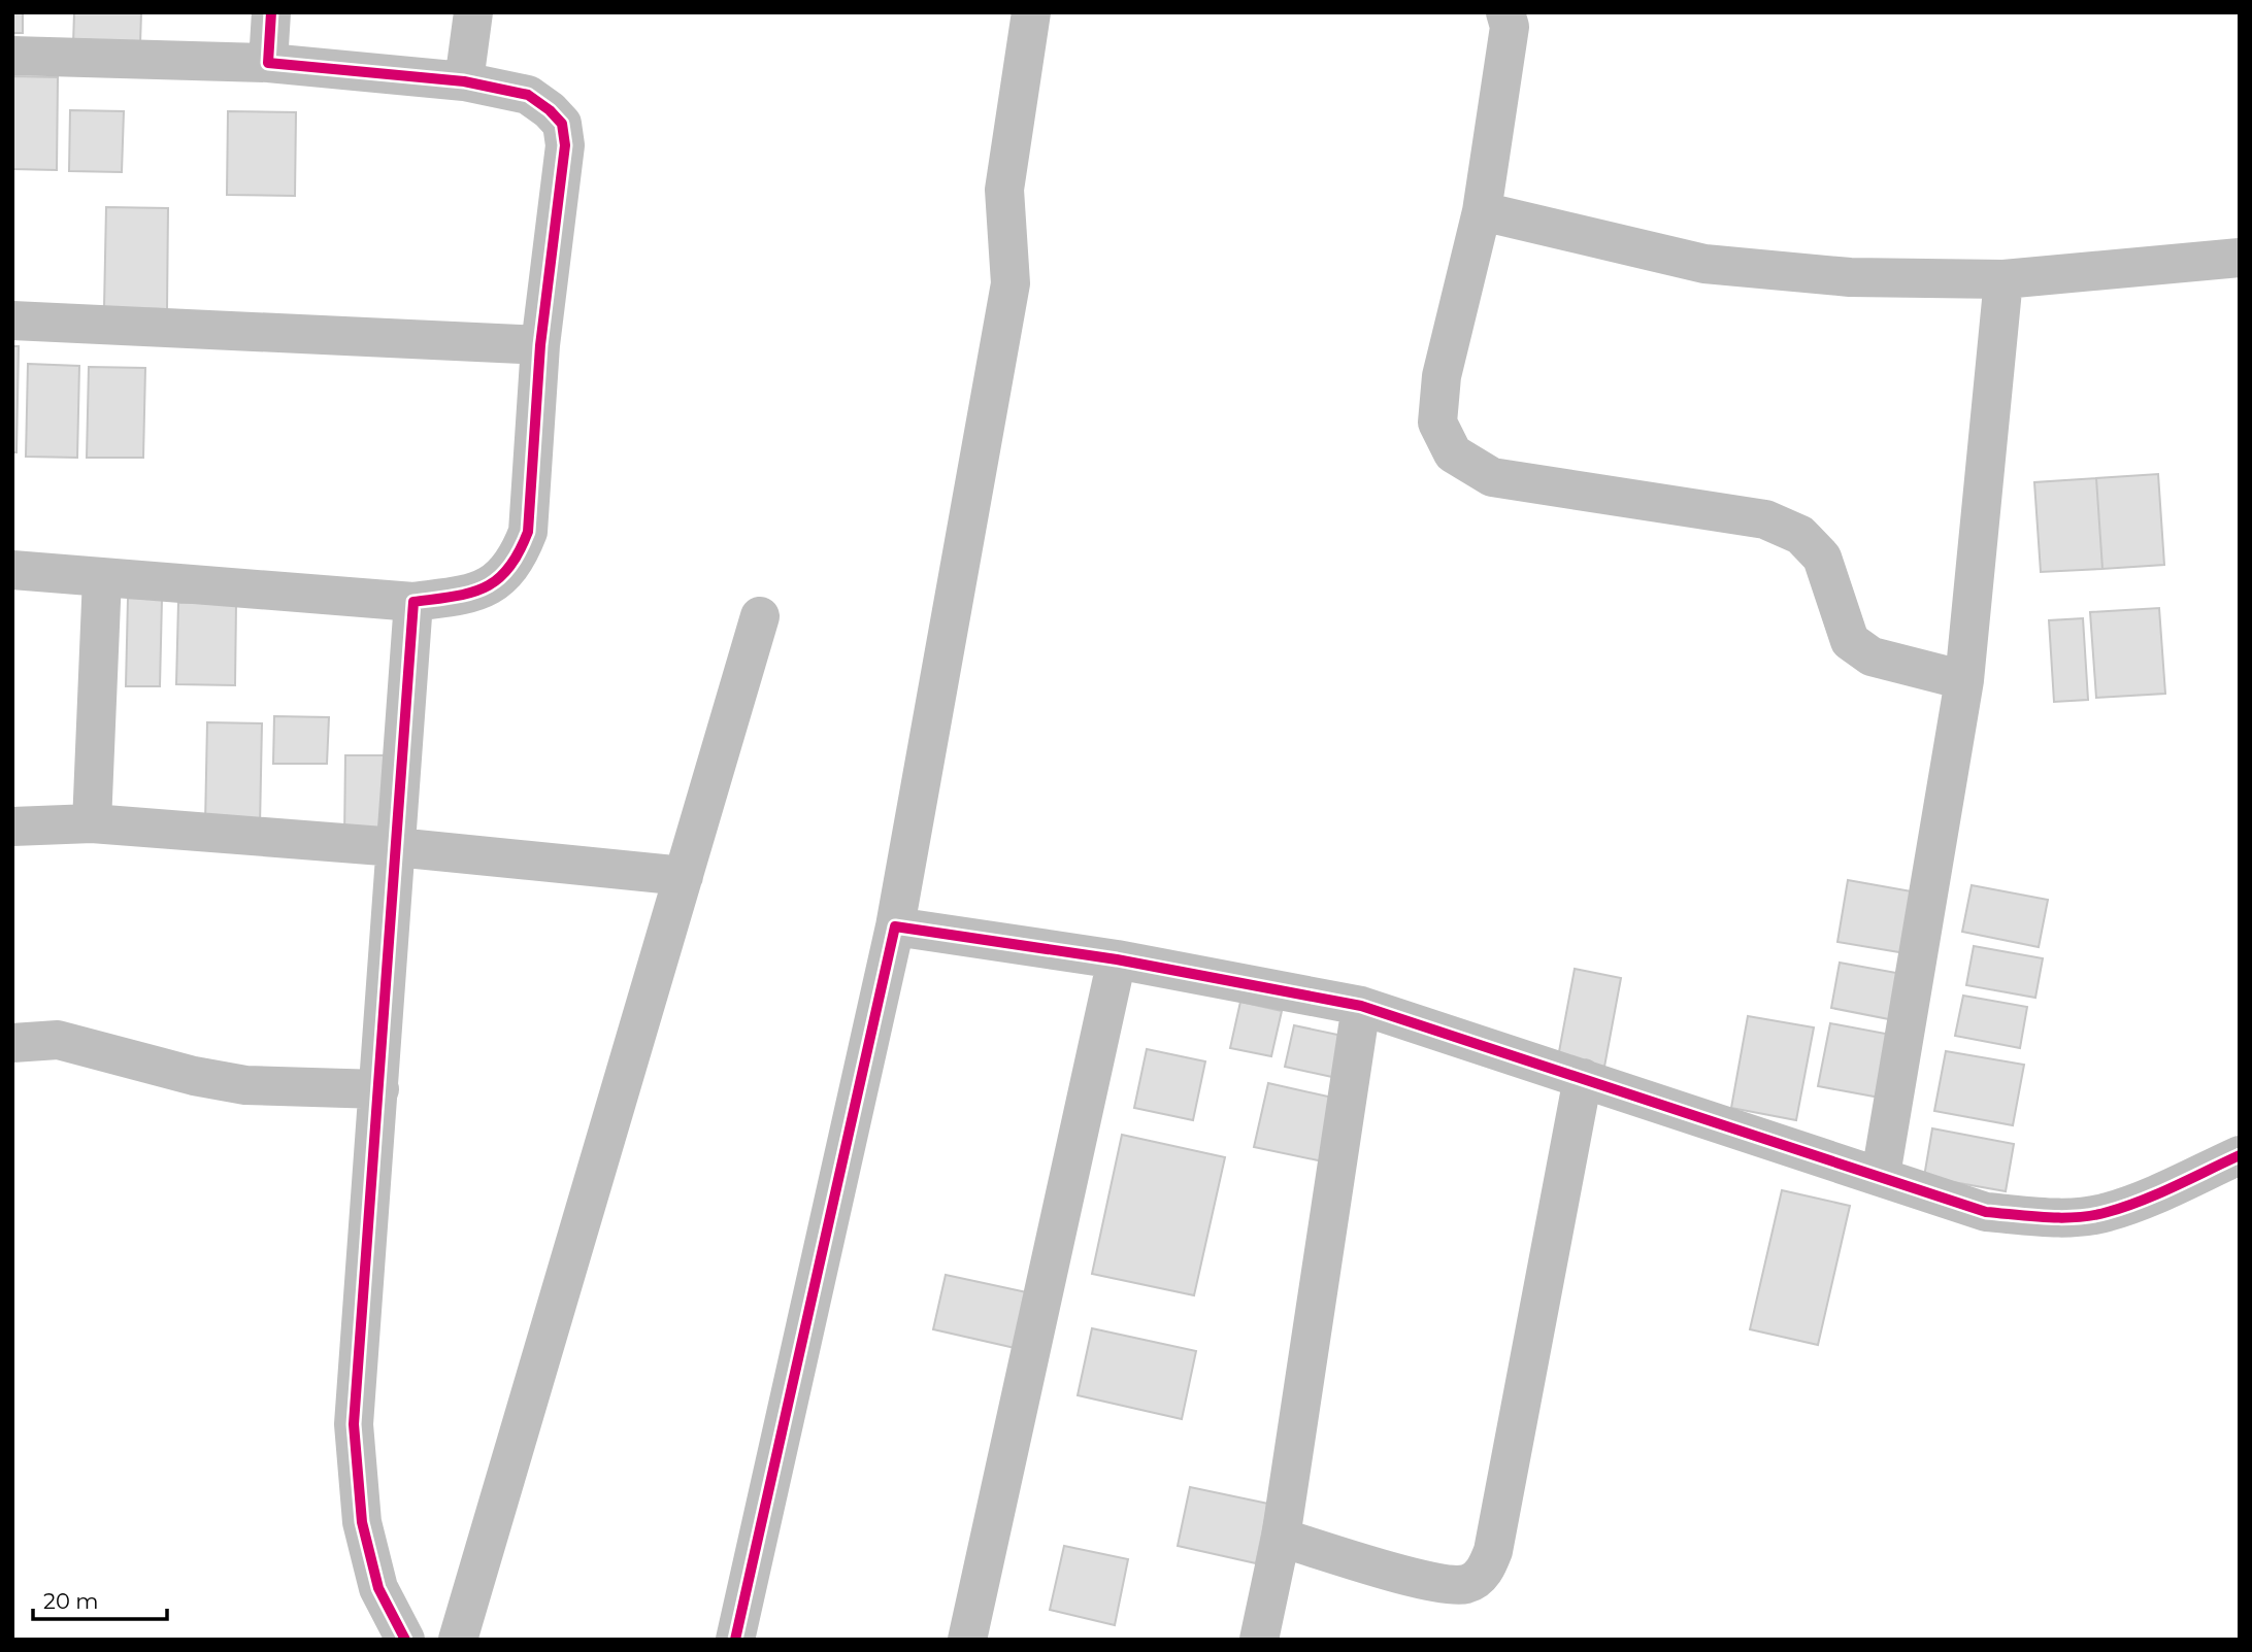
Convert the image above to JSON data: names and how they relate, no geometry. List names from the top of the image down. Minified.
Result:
{"scale_bar":"20 m"}
